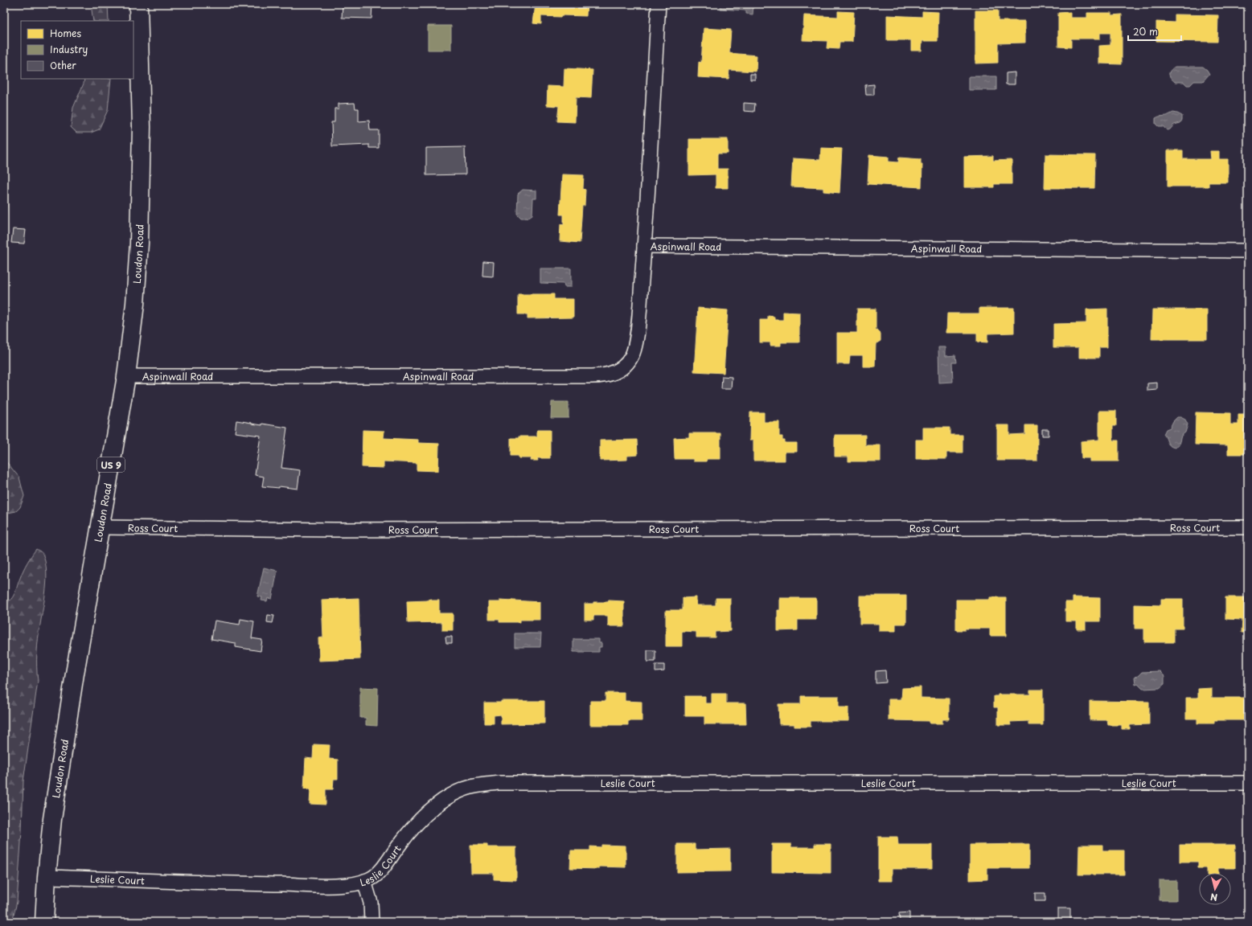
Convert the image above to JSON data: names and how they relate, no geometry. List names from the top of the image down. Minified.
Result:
{"streets":{"main road":["Loudon Road","US 9"],"street":["Aspinwall Road","Ross Court","Leslie Court"]},"crossings":[["Aspinwall Road","Loudon Road"],["Loudon Road","Ross Court"],["Loudon Road","Leslie Court"]],"legend":["Homes","Industry","Other"],"scale_bar":"20 m","north":"bottom"}
